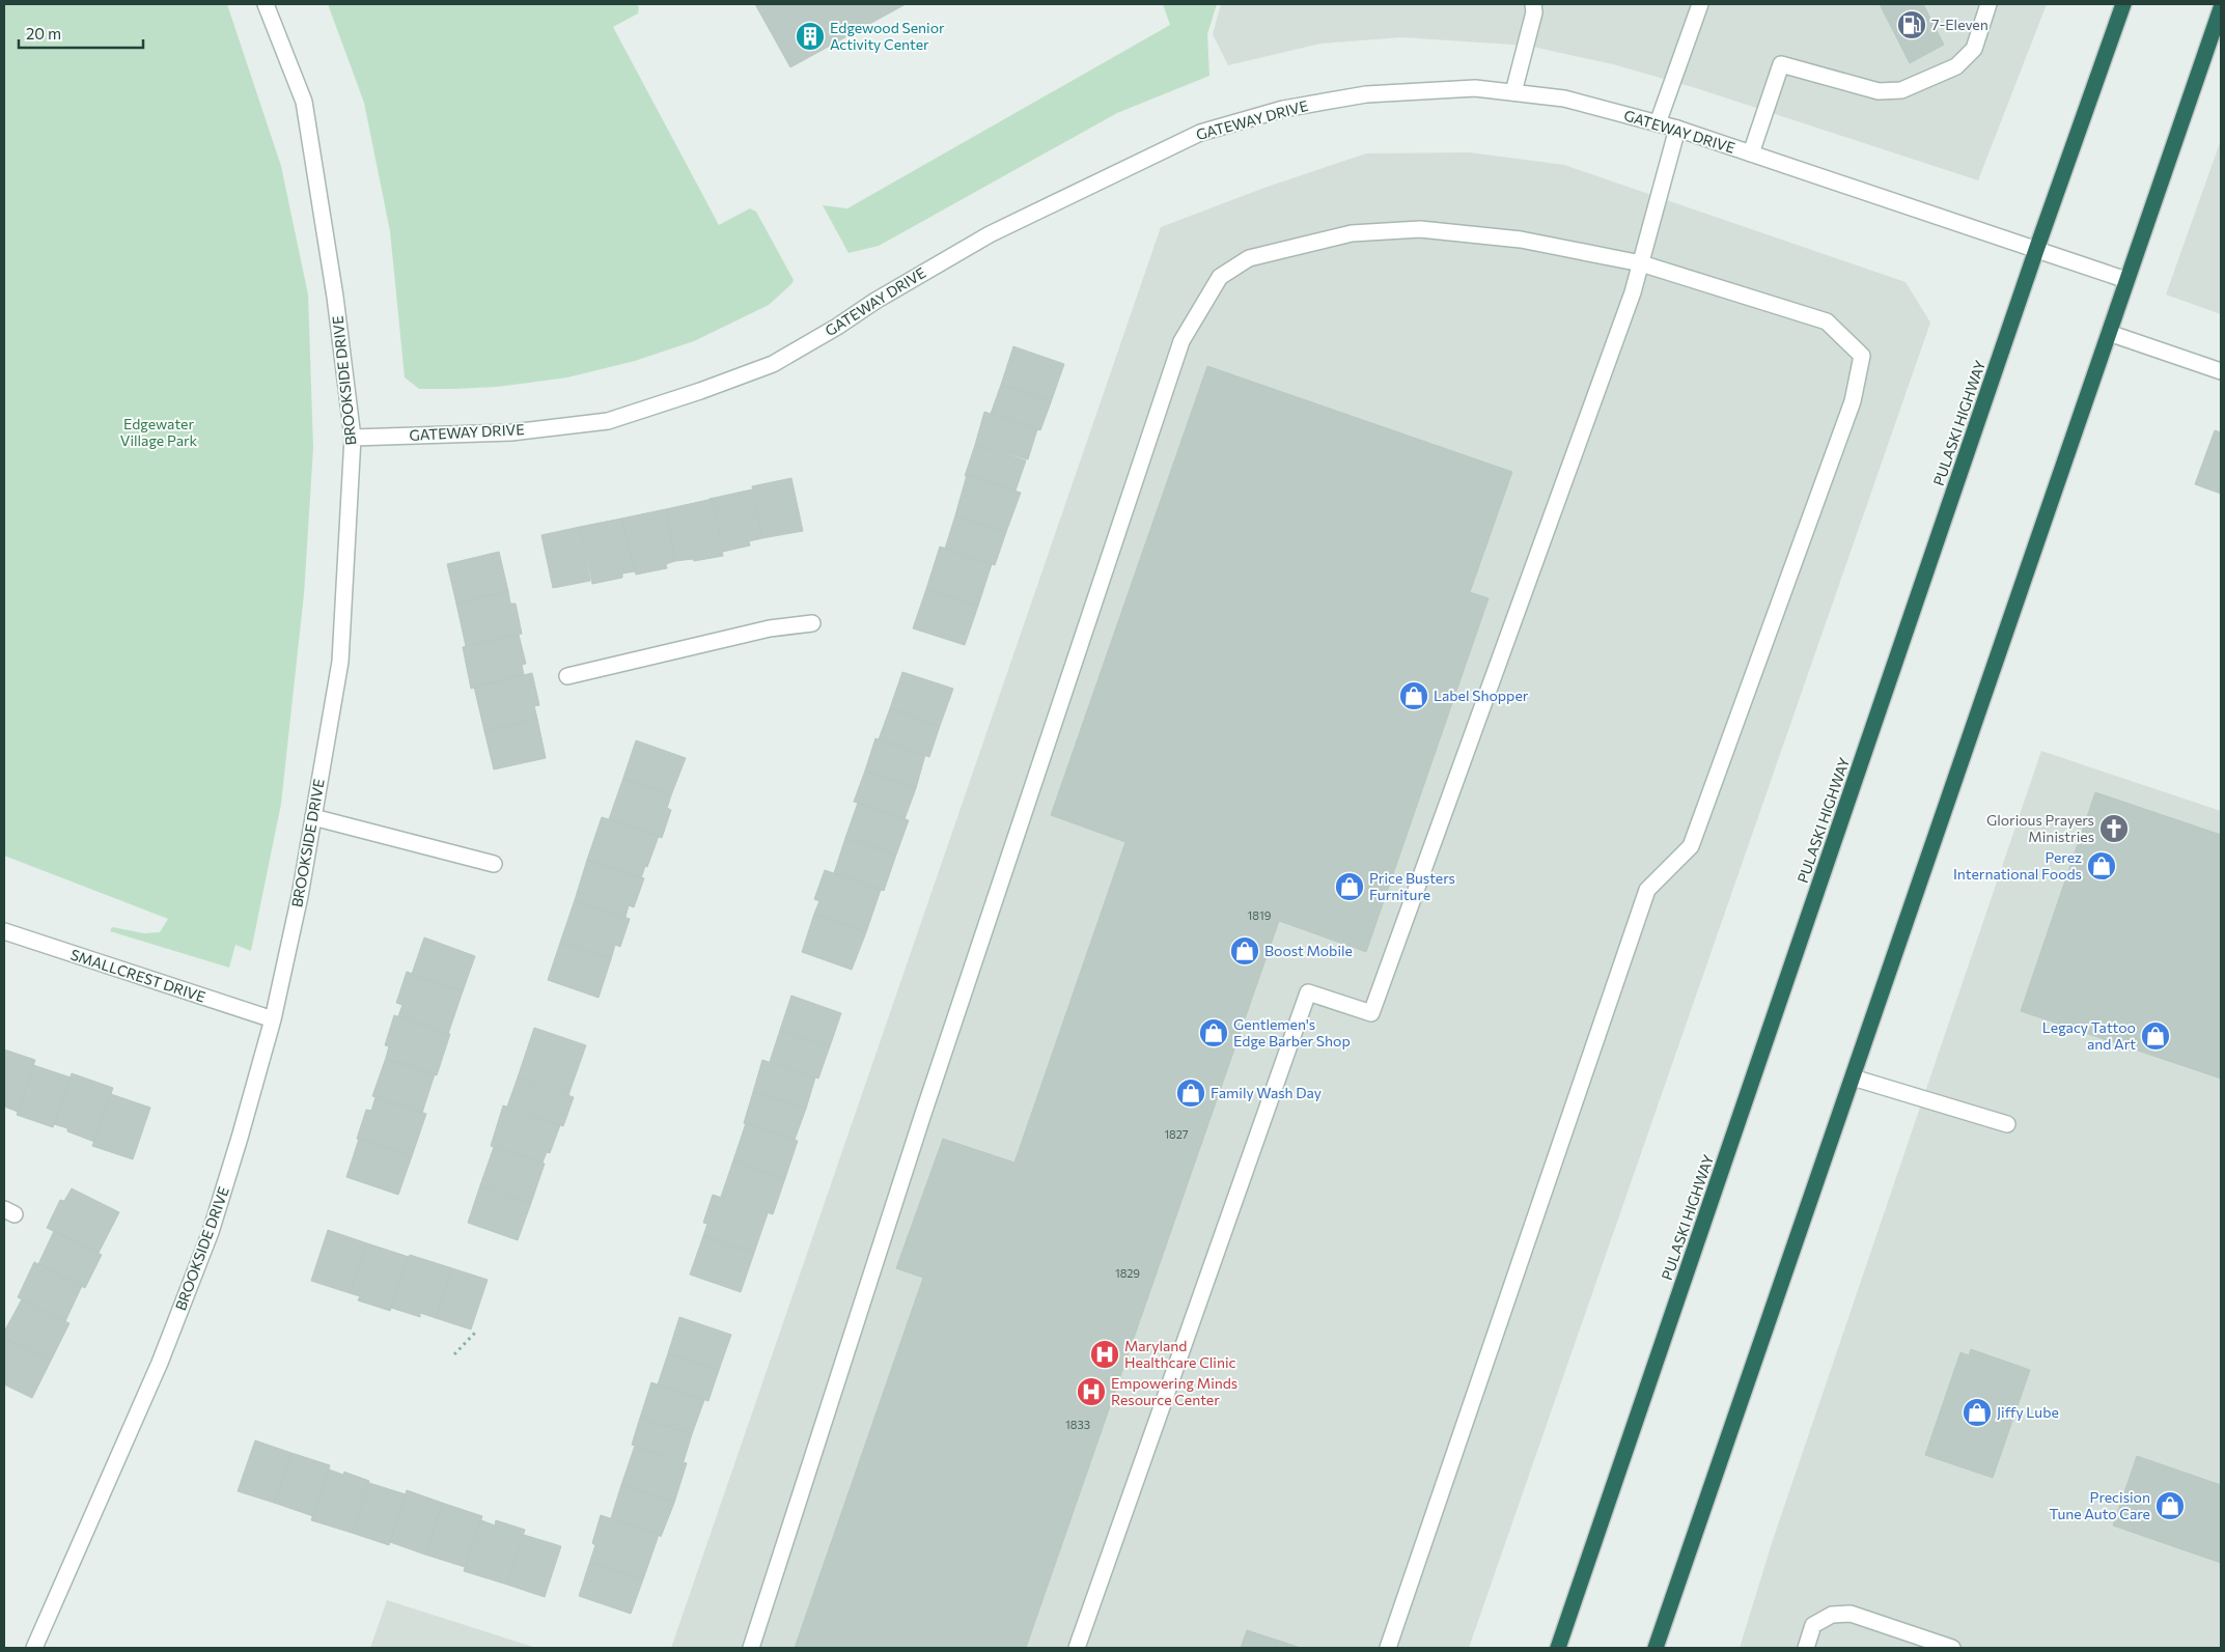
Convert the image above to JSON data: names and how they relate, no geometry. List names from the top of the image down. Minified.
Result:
{"streets":{"highway":["PULASKI HIGHWAY"],"street":["GATEWAY DRIVE","BROOKSIDE DRIVE","SMALLCREST DRIVE"]},"crossings":[["GATEWAY DRIVE","BROOKSIDE DRIVE"],["GATEWAY DRIVE","PULASKI HIGHWAY"],["BROOKSIDE DRIVE","SMALLCREST DRIVE"]],"parks":["Edgewater Village Park"],"places":{"fuel station":["7-Eleven"],"building":["Edgewood Senior Activity Center"],"shop":["Label Shopper","Perez International Foods","Price Busters Furniture","Boost Mobile","Gentlemen's Edge Barber Shop","Legacy Tattoo and Art","Family Wash Day","Jiffy Lube","Precision Tune Auto Care"],"church":["Glorious Prayers Ministries"],"hospital":["Maryland Healthcare Clinic","Empowering Minds Resource Center"]},"house_numbers":["1819","1827","1829","1833"],"scale_bar":"20 m"}
